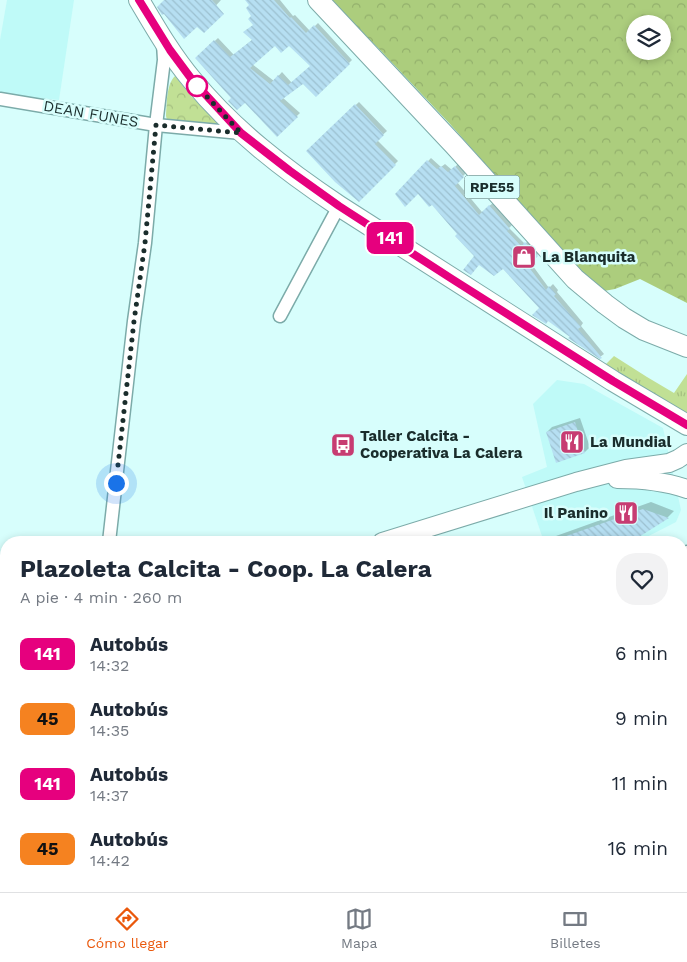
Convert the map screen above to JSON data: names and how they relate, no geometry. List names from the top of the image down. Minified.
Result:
{"streets":{"main road":["RPE55"],"street":["DEAN FUNES"]},"places":{"shop":["La Blanquita"],"restaurant":["La Mundial","Il Panino"],"bus stop":["Taller Calcita - Cooperativa La Calera"]},"lines":["bus line 141"],"page":{"on_map":"141","heading":["Plazoleta Calcita - Coop. La Calera","A pie · 4 min · 260 m"],"list":[{"mark":"141","name":"Autobús","note":"14:32","value":"6 min"},{"mark":"45","name":"Autobús","note":"14:35","value":"9 min"},{"mark":"141","name":"Autobús","note":"14:37","value":"11 min"},{"mark":"45","name":"Autobús","note":"14:42","value":"16 min"}],"tabs":["Cómo llegar","Mapa","Billetes"]}}
